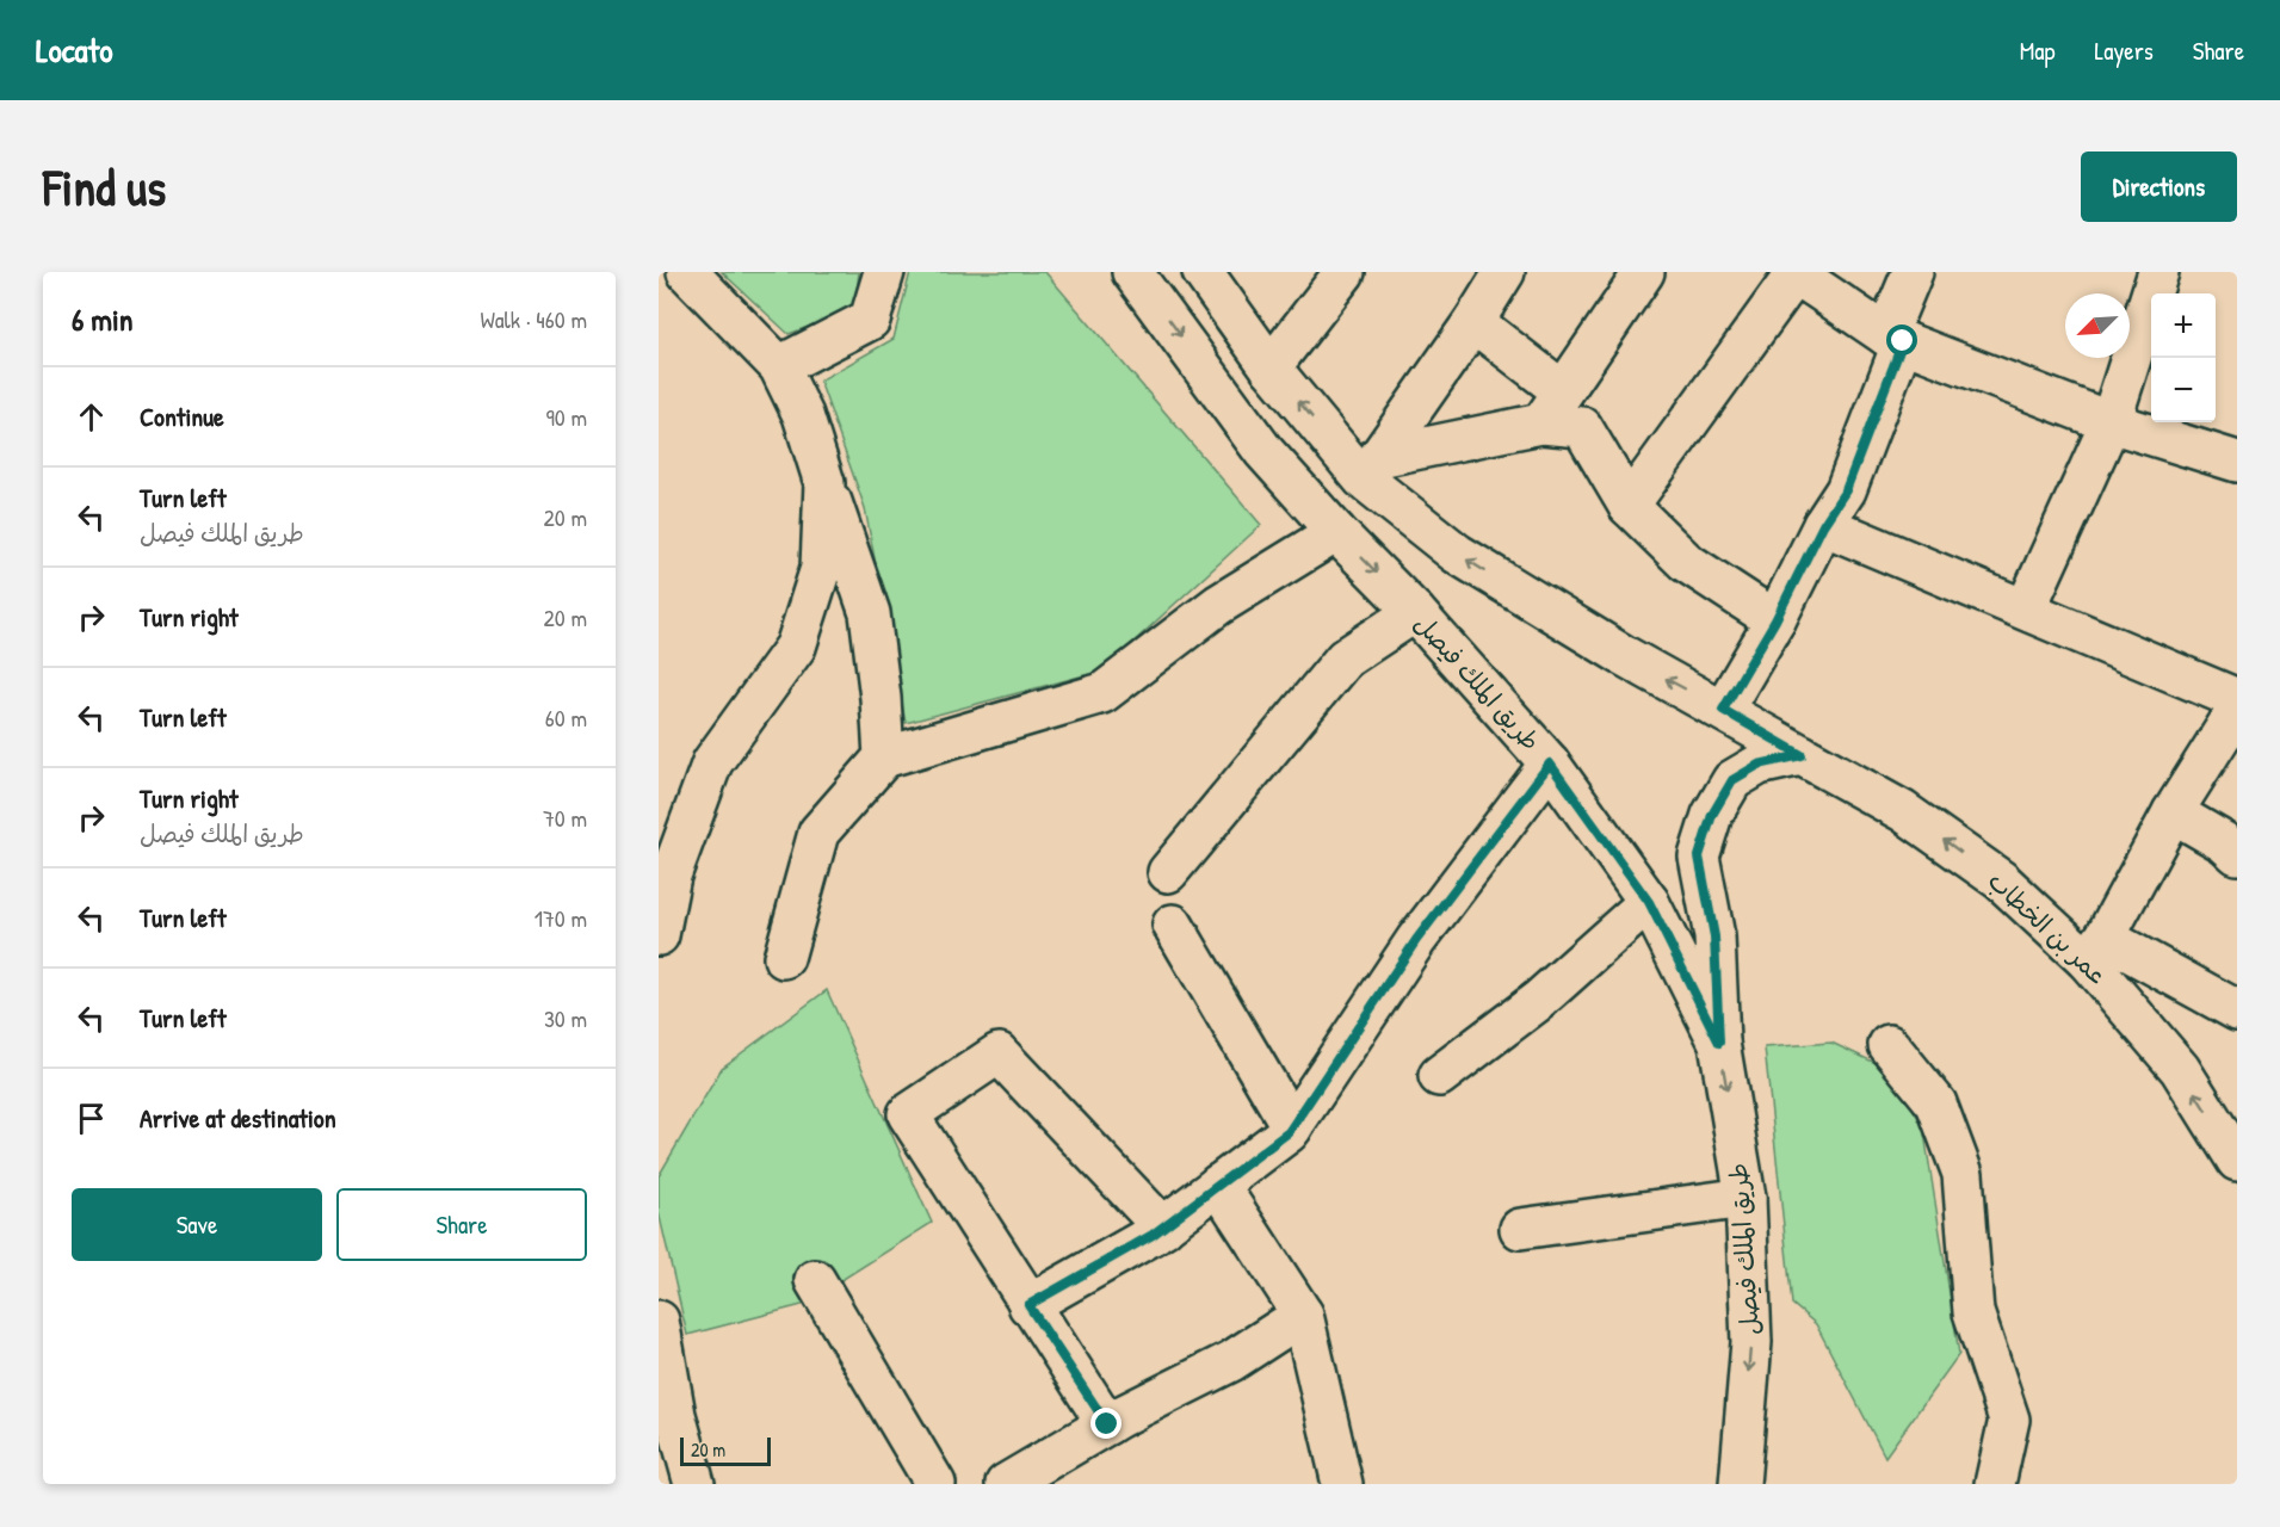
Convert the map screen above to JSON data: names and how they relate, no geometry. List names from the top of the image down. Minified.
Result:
{"streets":{"street":["طريق الملك فيصل","عمر بن الخطاب"]},"scale_bar":"20 m","north":"bottom left","page":{"header":"Locato","nav":["Map","Layers","Share"],"buttons":["Directions",["Save","Share"]],"title":"Find us","heading":["6 min","Walk · 460 m"],"map_buttons":["+","−"],"list":[["Continue","90 m"],["Turn left","طريق الملك فيصل","20 m"],["Turn right","20 m"],["Turn left","60 m"],["Turn right","طريق الملك فيصل","70 m"],["Turn left","170 m"],["Turn left","30 m"],"Arrive at destination"],"scale":"20 m"}}
